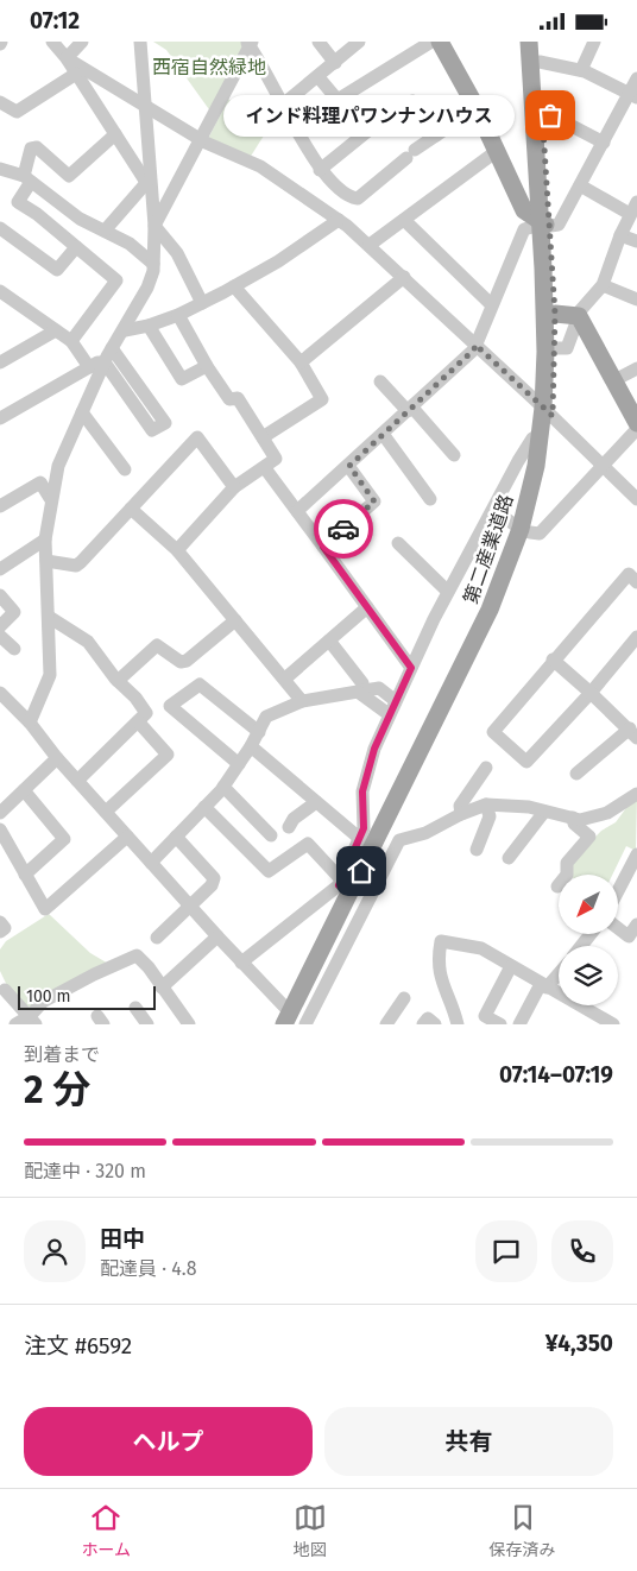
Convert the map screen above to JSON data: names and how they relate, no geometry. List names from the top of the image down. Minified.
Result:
{"streets":{"main road":["第二産業道路"]},"parks":["西宿自然緑地"],"places":["インド料理パワンナンハウス"],"scale_bar":"100 m","north":"bottom left","page":{"status":"07:12","bubble":"インド料理パワンナンハウス","scale":"100 m","heading":["2 分","到着まで","07:14–07:19"],"panel":["田中","配達員 · 4.8","注文 #6592","¥4,350"],"bar":"配達中 · 320 m","buttons":["ヘルプ","共有"],"tabs":["ホーム","地図","保存済み"]}}
